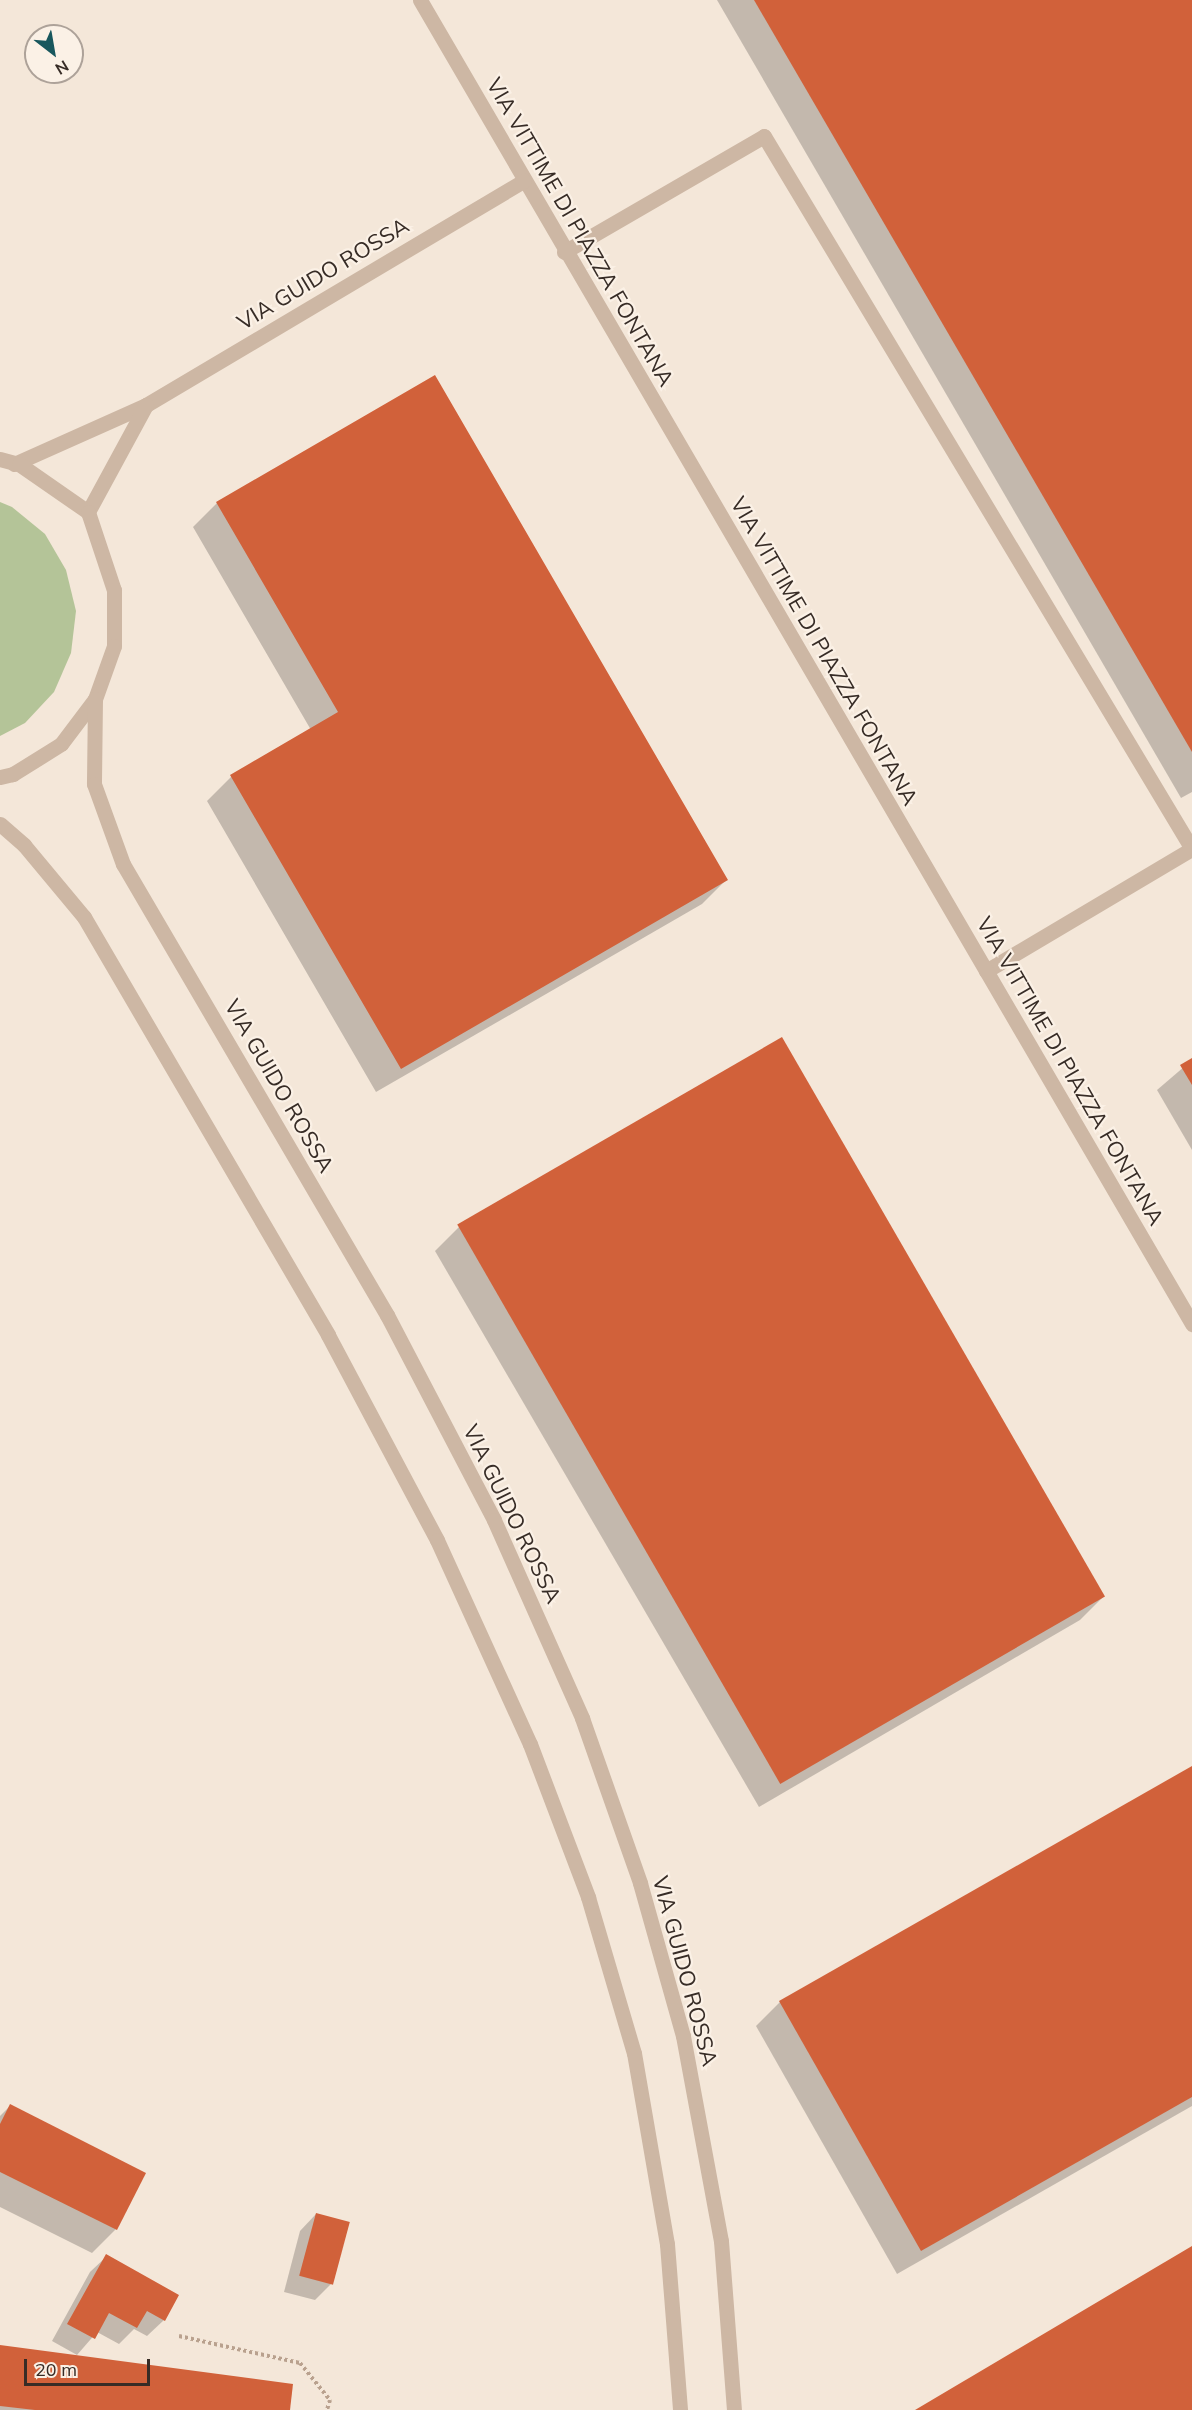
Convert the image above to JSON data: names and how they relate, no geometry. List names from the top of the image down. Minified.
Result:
{"streets":{"street":["VIA VITTIME DI PIAZZA FONTANA","VIA GUIDO ROSSA"]},"crossings":[["VIA VITTIME DI PIAZZA FONTANA","VIA GUIDO ROSSA"]],"scale_bar":"20 m","north":"bottom right"}
